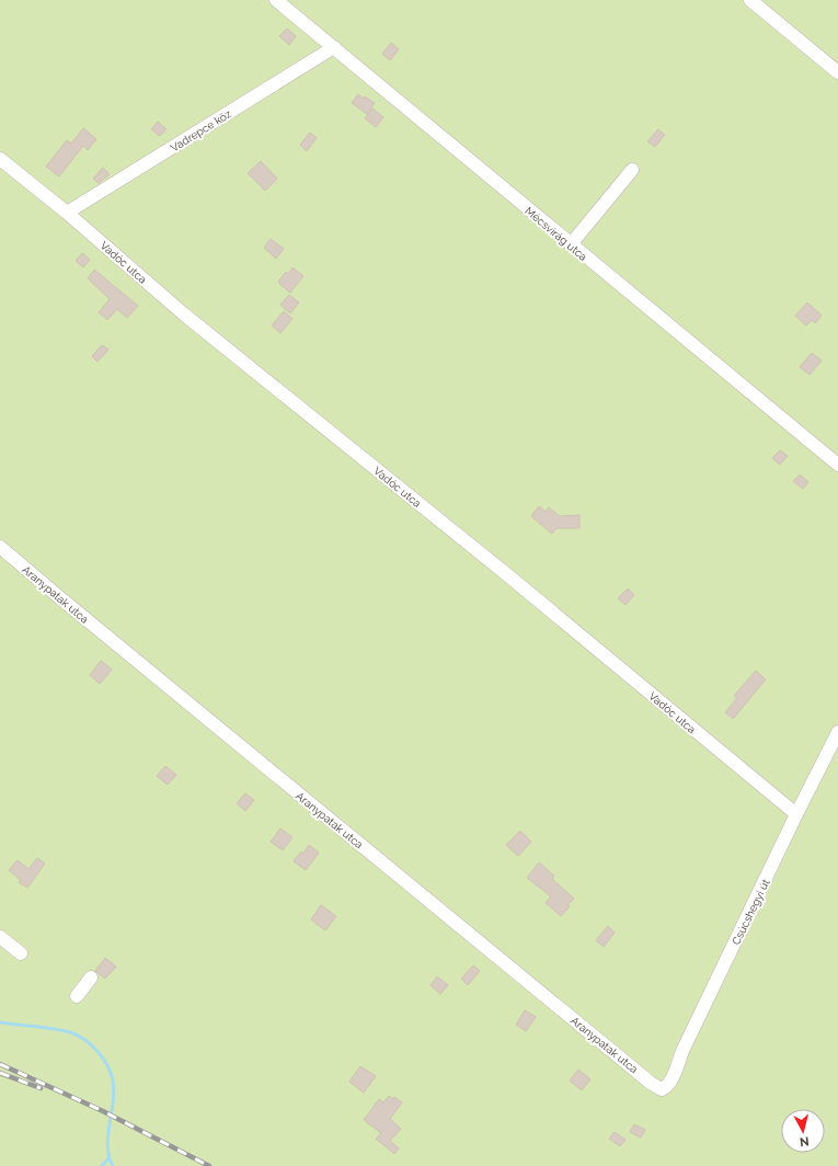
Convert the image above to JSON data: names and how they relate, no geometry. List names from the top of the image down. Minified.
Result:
{"streets":{"street":["Vadrepce köz","Mécsvirág utca","Vadóc utca","Aranypatak utca","Csúcshegyi út"]},"crossings":[["Vadrepce köz","Mécsvirág utca"],["Vadrepce köz","Vadóc utca"],["Vadóc utca","Csúcshegyi út"],["Aranypatak utca","Csúcshegyi út"]],"north":"bottom"}
